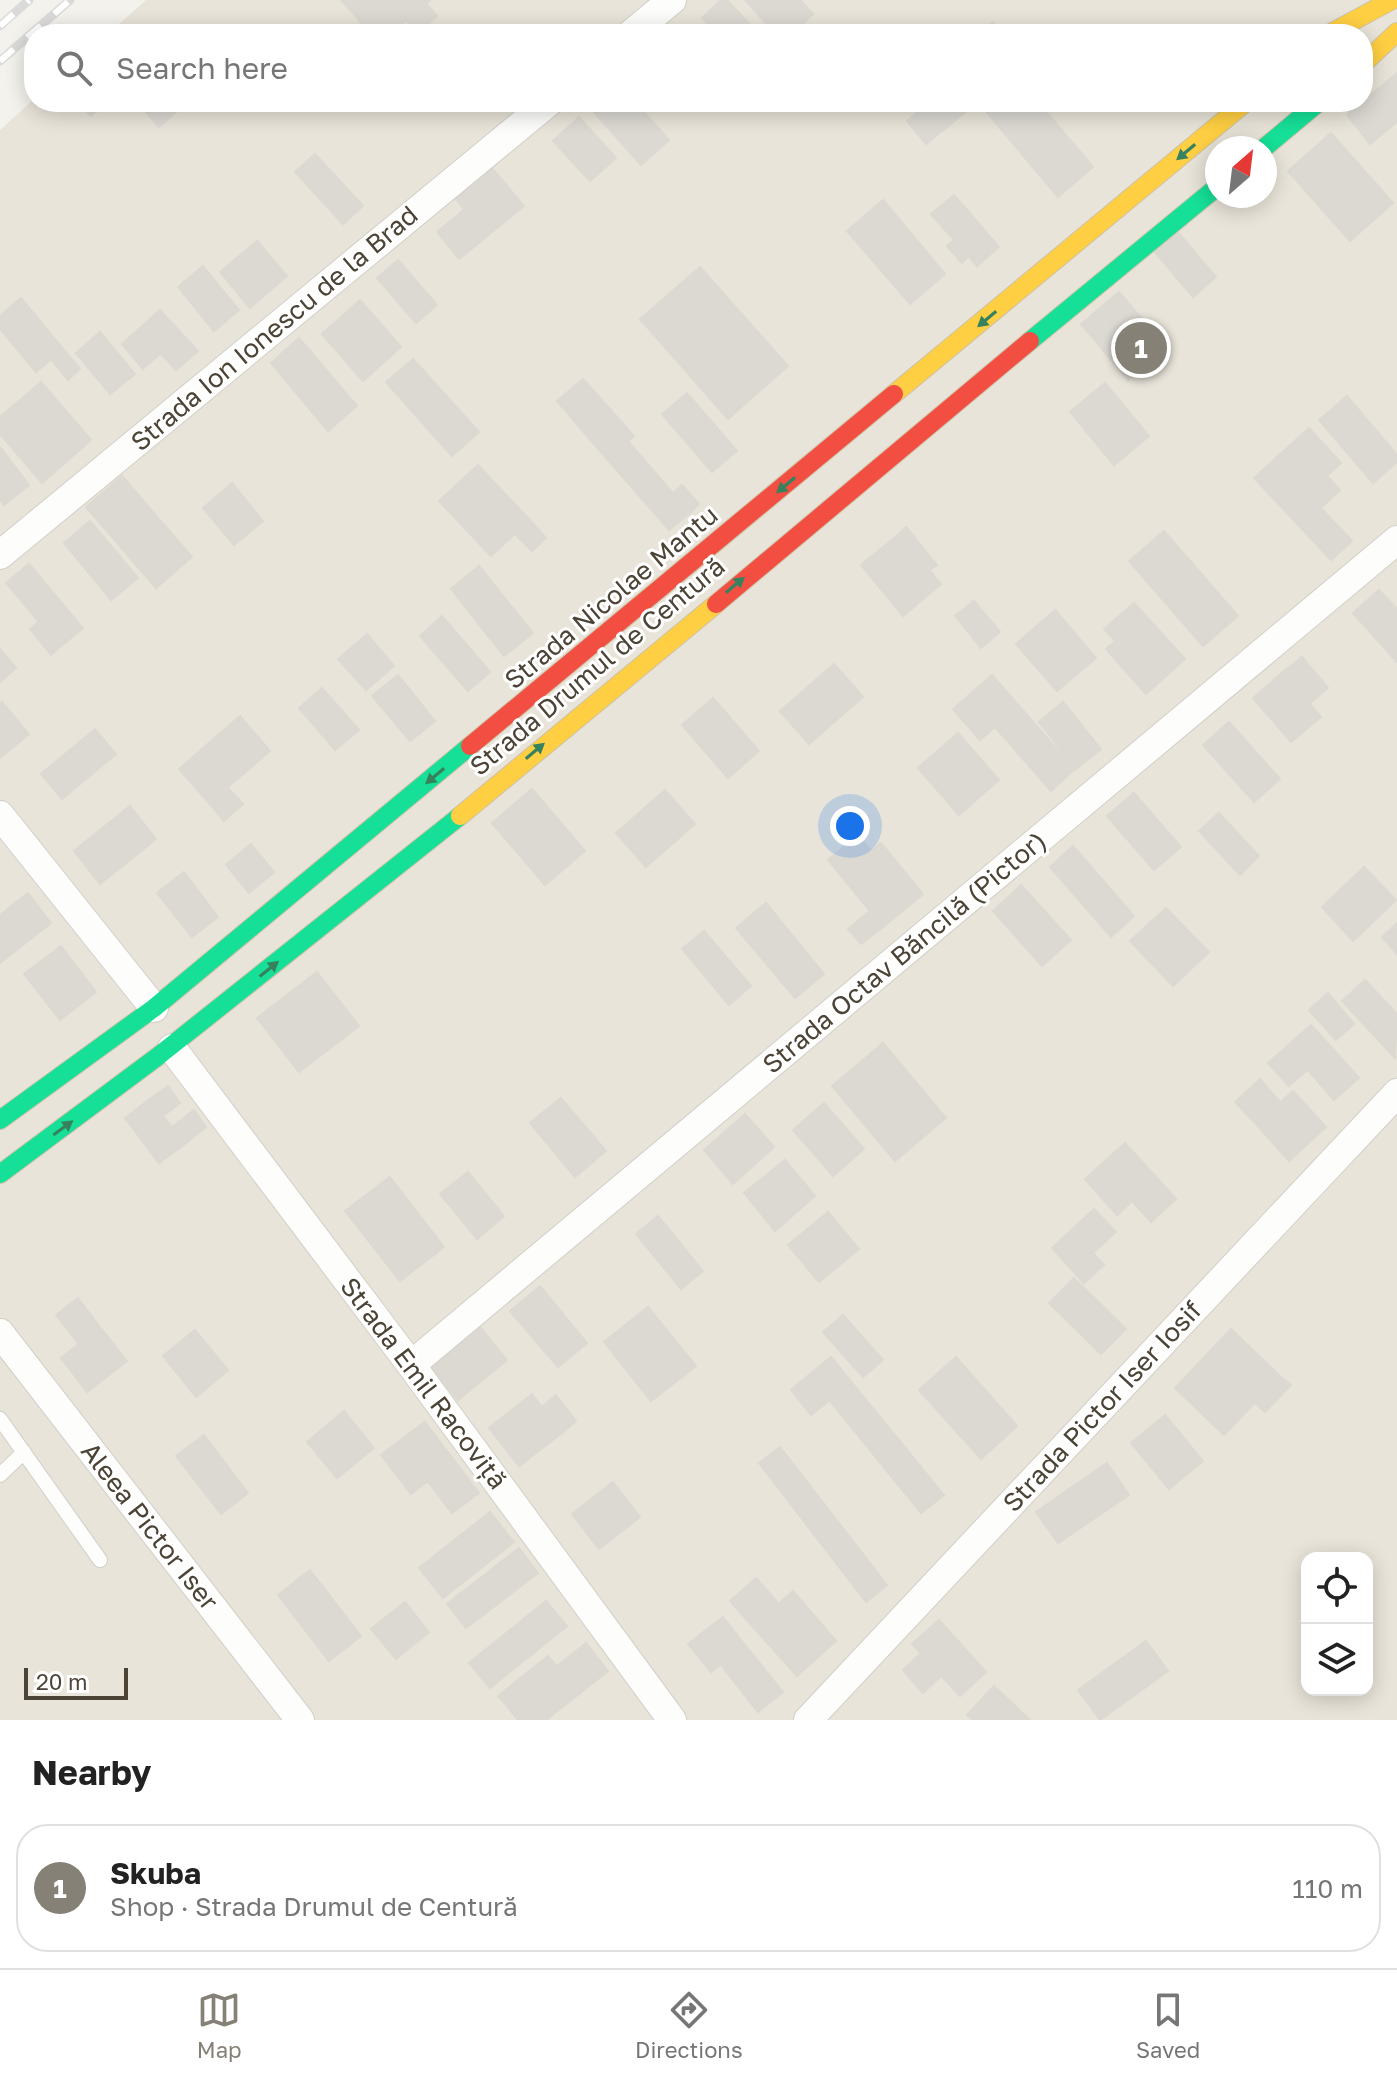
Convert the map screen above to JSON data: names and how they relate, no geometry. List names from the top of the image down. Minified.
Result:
{"streets":{"highway":["Strada Nicolae Mantu","Strada Drumul de Centură"],"street":["Strada Ion Ionescu de la Brad","Strada Octav Băncilă (Pictor)","Strada Emil Racoviță","Strada Pictor Iser Iosif","Aleea Pictor Iser"]},"crossings":[["Strada Drumul de Centură","Strada Emil Racoviță"],["Strada Octav Băncilă (Pictor)","Strada Emil Racoviță"]],"one_way":["Strada Nicolae Mantu","Strada Drumul de Centură"],"scale_bar":"20 m","north":"top right","page":{"search":"Search here","pins":"1","scale":"20 m","heading":"Nearby","list":[{"mark":"1","name":"Skuba","note":"Shop · Strada Drumul de Centură","value":"110 m"}],"nav":["Map","Directions","Saved"]}}
